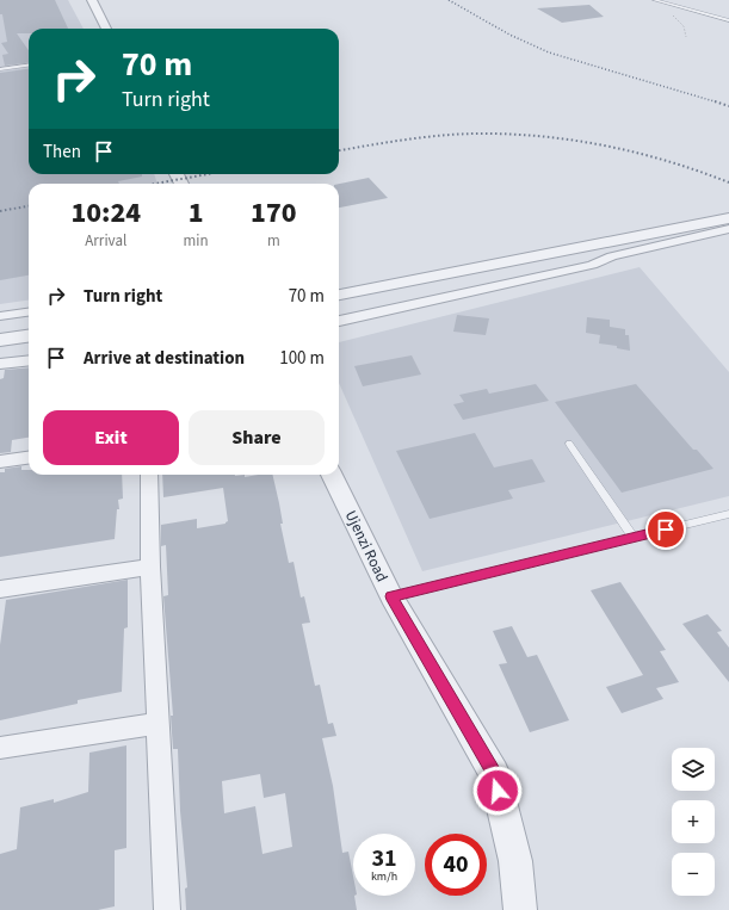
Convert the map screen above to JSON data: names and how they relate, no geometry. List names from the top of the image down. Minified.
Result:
{"streets":{"street":["Ujenzi Road"]},"page":{"turn":["70 m","Turn right"],"then":"Then","eta":["10:24","Arrival","1","min","170","m"],"list":[{"name":"Turn right","value":"70 m"},{"name":"Arrive at destination","value":"100 m"}],"buttons":["Exit","Share"],"map_buttons":["+","−"],"speed":"31 km/h","limit":"40"}}
